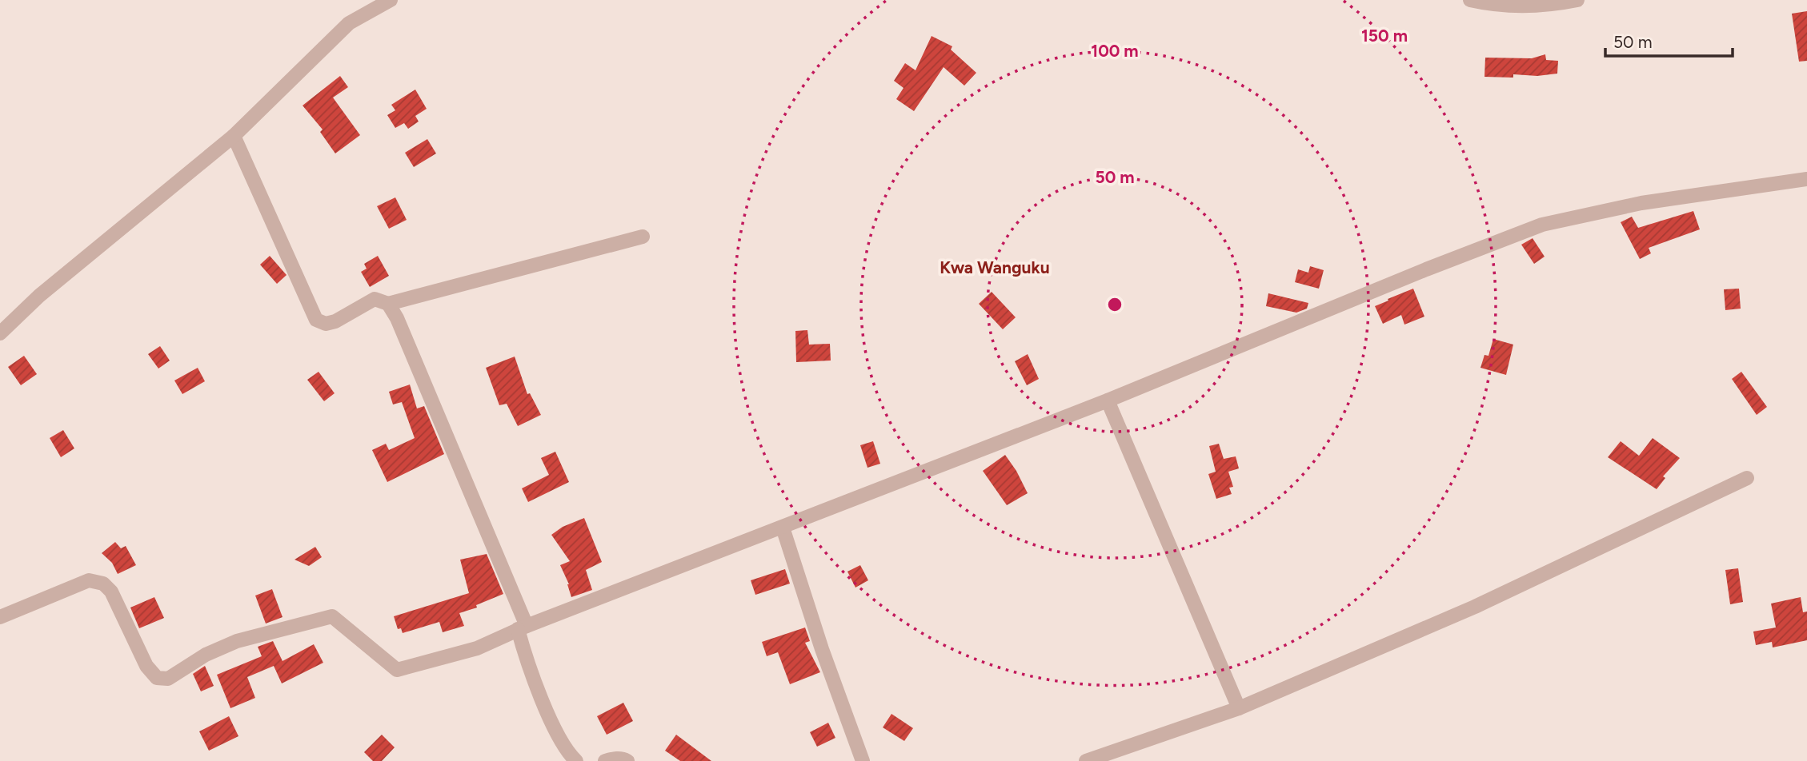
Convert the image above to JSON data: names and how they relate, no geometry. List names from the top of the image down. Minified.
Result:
{"districts":["Kwa Wanguku"],"scale_bar":"50 m","rings":["150 m","100 m","50 m"]}
